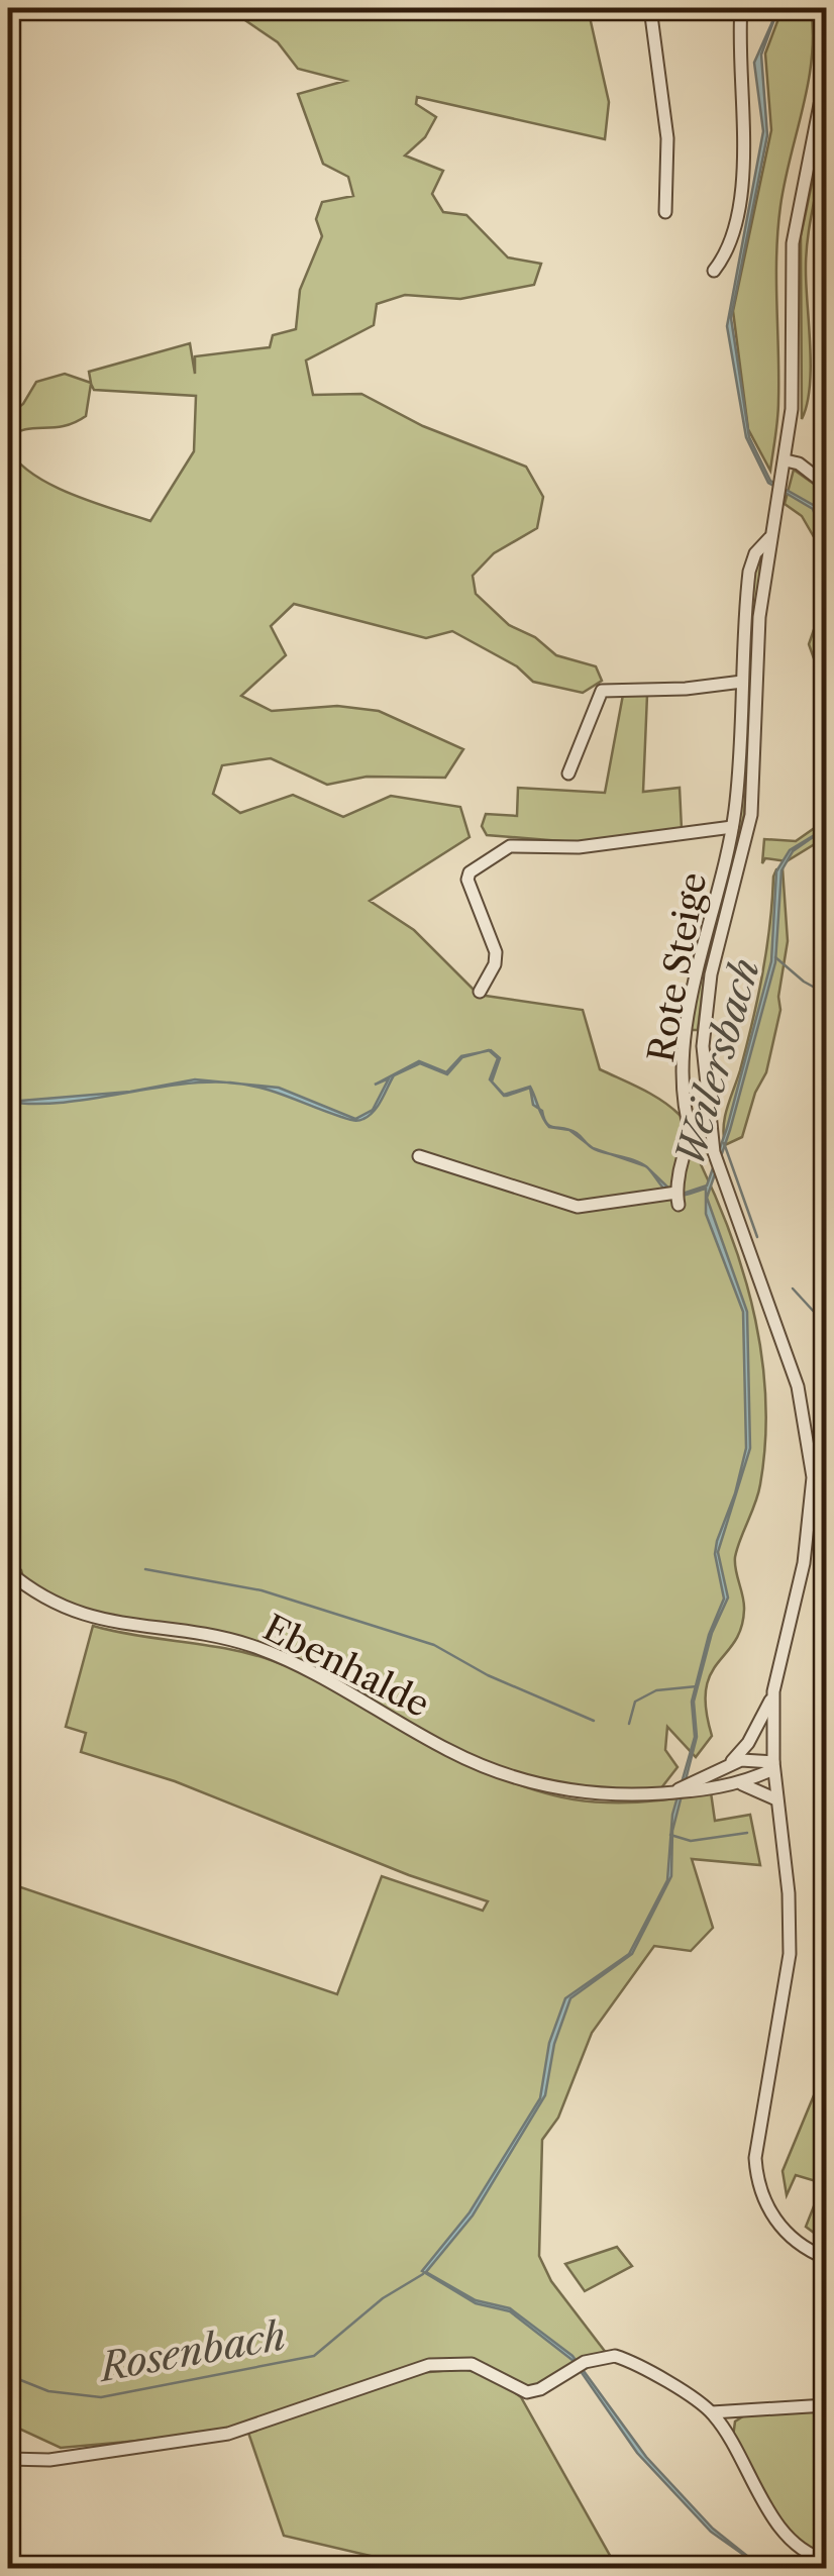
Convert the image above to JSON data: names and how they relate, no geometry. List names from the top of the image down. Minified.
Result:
{"streets":{"street":["Rote Steige","Ebenhalde"]},"water":["Weilersbach","Rosenbach"]}
